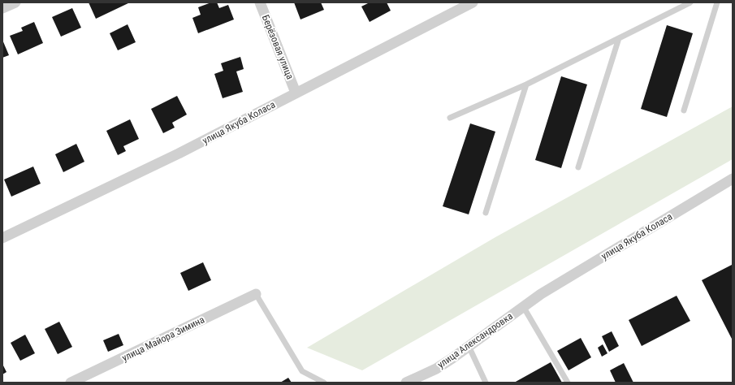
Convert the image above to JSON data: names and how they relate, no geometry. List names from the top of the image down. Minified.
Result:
{"streets":{"street":["Берёзовая улица","улица Якуба Коласа","улица Майора Зимина","улица Александровка"]},"crossings":[["Берёзовая улица","улица Якуба Коласа"],["улица Якуба Коласа","улица Александровка"]]}
